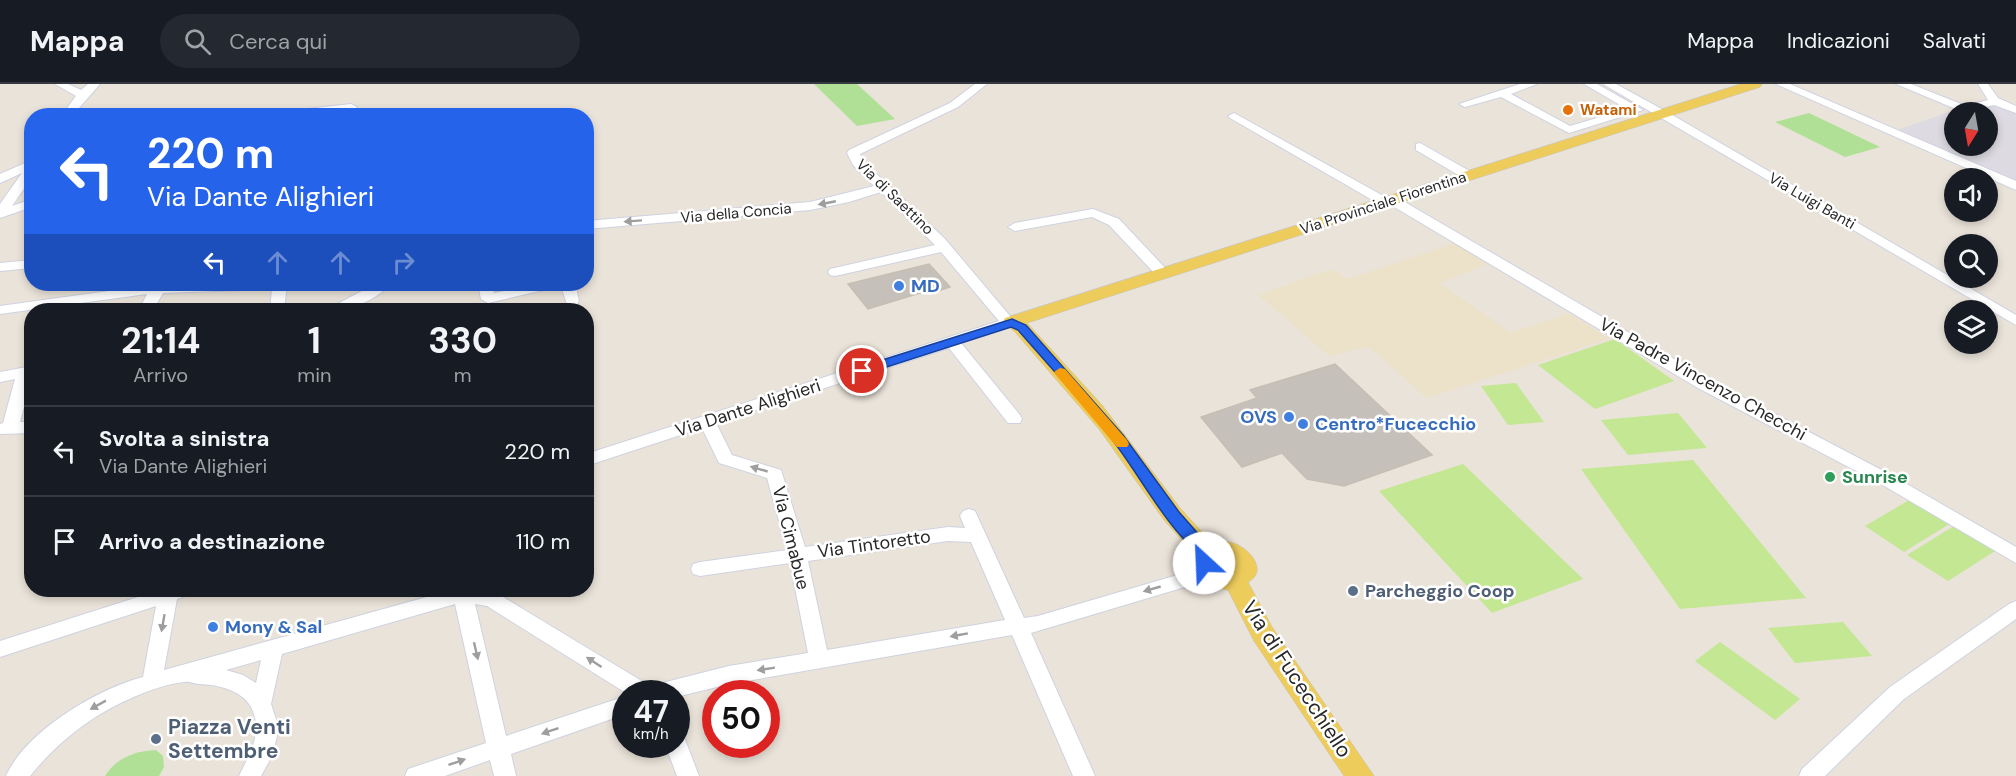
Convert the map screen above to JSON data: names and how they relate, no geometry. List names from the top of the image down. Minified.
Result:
{"streets":{"main road":["Via Provinciale Fiorentina","Via di Fucecchiello"],"street":["Via di Saettino","Via Luigi Banti","Via della Concia","Via Padre Vincenzo Checchi","Via Dante Alighieri","Via Cimabue","Via Tintoretto"]},"crossings":[["Via di Saettino","Via Provinciale Fiorentina"],["Via di Saettino","Via della Concia"],["Via di Saettino","Via Dante Alighieri"],["Via Luigi Banti","Via Provinciale Fiorentina"],["Via Provinciale Fiorentina","Via Padre Vincenzo Checchi"],["Via Provinciale Fiorentina","Via Dante Alighieri"],["Via Dante Alighieri","Via Cimabue"],["Via Cimabue","Via Tintoretto"]],"one_way":["Via della Concia","Via Cimabue"],"places":["Watami","MD","OVS","Centro*Fucecchio","Sunrise","Parcheggio Coop","Mony & Sal","Piazza Venti Settembre"],"north":"bottom","page":{"header":"Mappa","search":"Cerca qui","nav":["Mappa","Indicazioni","Salvati"],"turn":["220 m","Via Dante Alighieri"],"eta":["21:14","Arrivo","1","min","330","m"],"list":[{"name":"Svolta a sinistra","note":"Via Dante Alighieri","value":"220 m"},{"name":"Arrivo a destinazione","value":"110 m"}],"speed":"47 km/h","limit":"50"}}
